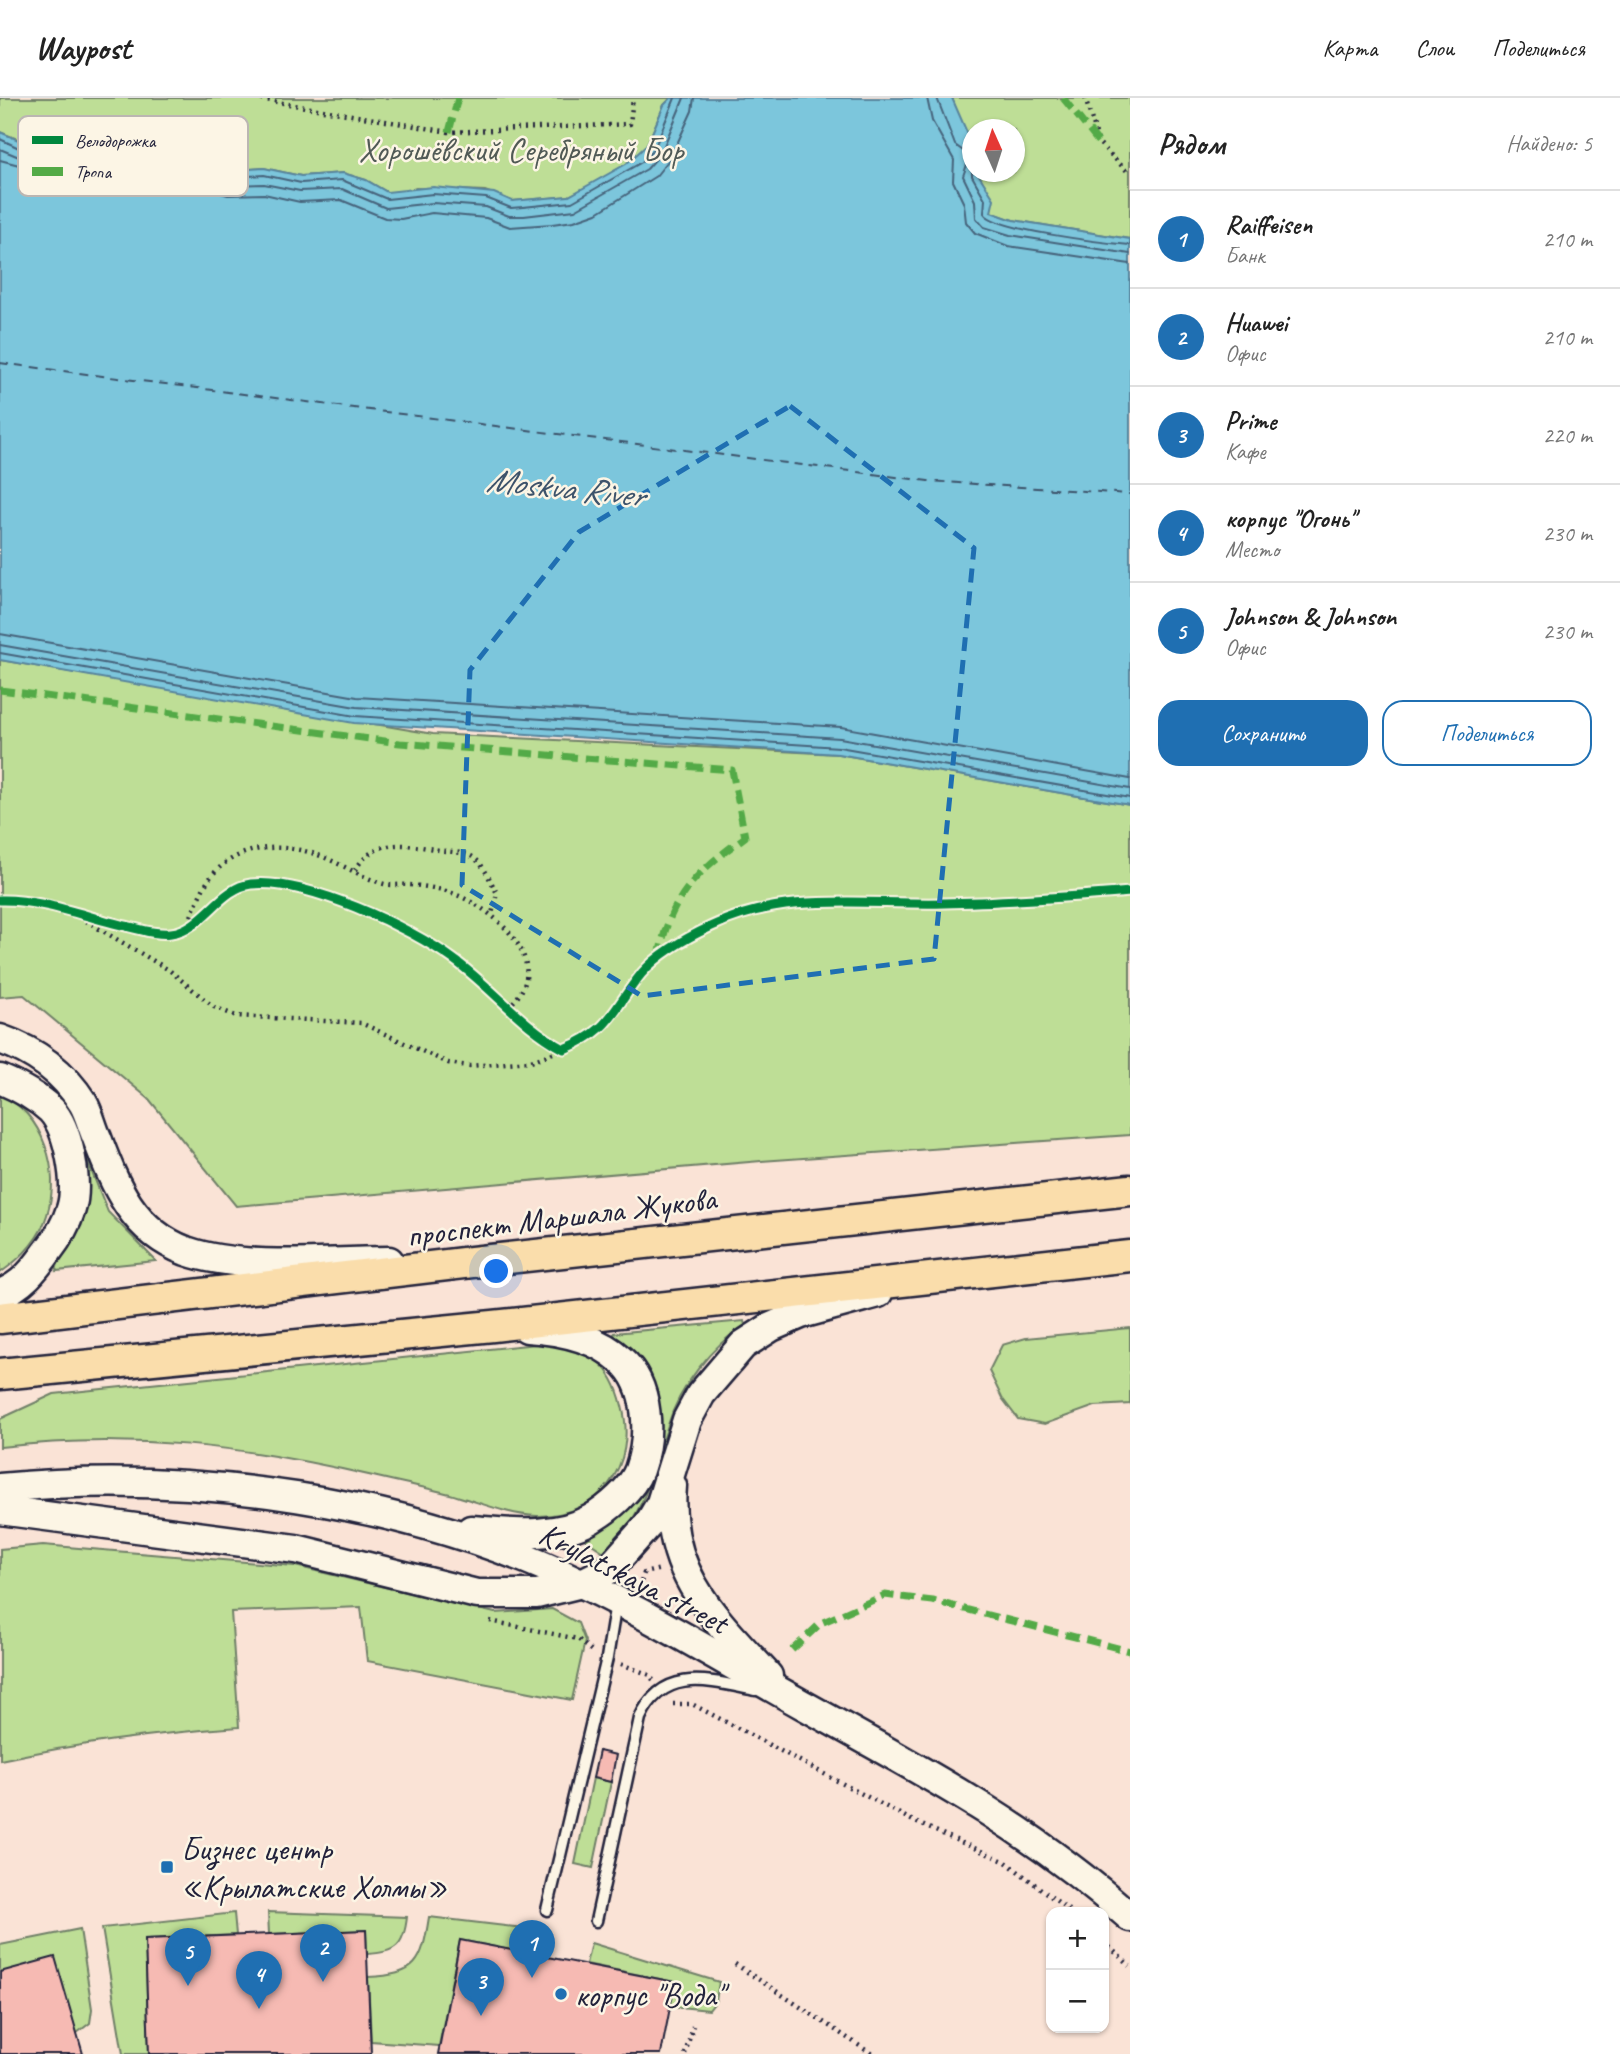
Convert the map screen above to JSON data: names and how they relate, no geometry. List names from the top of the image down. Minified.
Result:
{"streets":{"main road":["проспект Маршала Жукова","Krylatskaya street"]},"water":["Moskva River"],"parks":["Хорошёвский Серебряный Бор"],"places":{"transit":["Бизнес центр «Крылатские Холмы»"],"other":["корпус \"Вода\""]},"legend":["Велодорожка","Тропа"],"north":"top","page":{"header":"Waypost","nav":["Карта","Слои","Поделиться"],"heading":["Рядом","Найдено: 5"],"list":[{"mark":"1","name":"Raiffeisen","note":"Банк","value":"210 m"},{"mark":"2","name":"Huawei","note":"Офис","value":"210 m"},{"mark":"3","name":"Prime","note":"Кафе","value":"220 m"},{"mark":"4","name":"корпус \"Огонь\"","note":"Место","value":"230 m"},{"mark":"5","name":"Johnson & Johnson","note":"Офис","value":"230 m"}],"buttons":["Сохранить","Поделиться"],"map_buttons":["+","−"],"pins":["1","2","5","4","3"]}}
